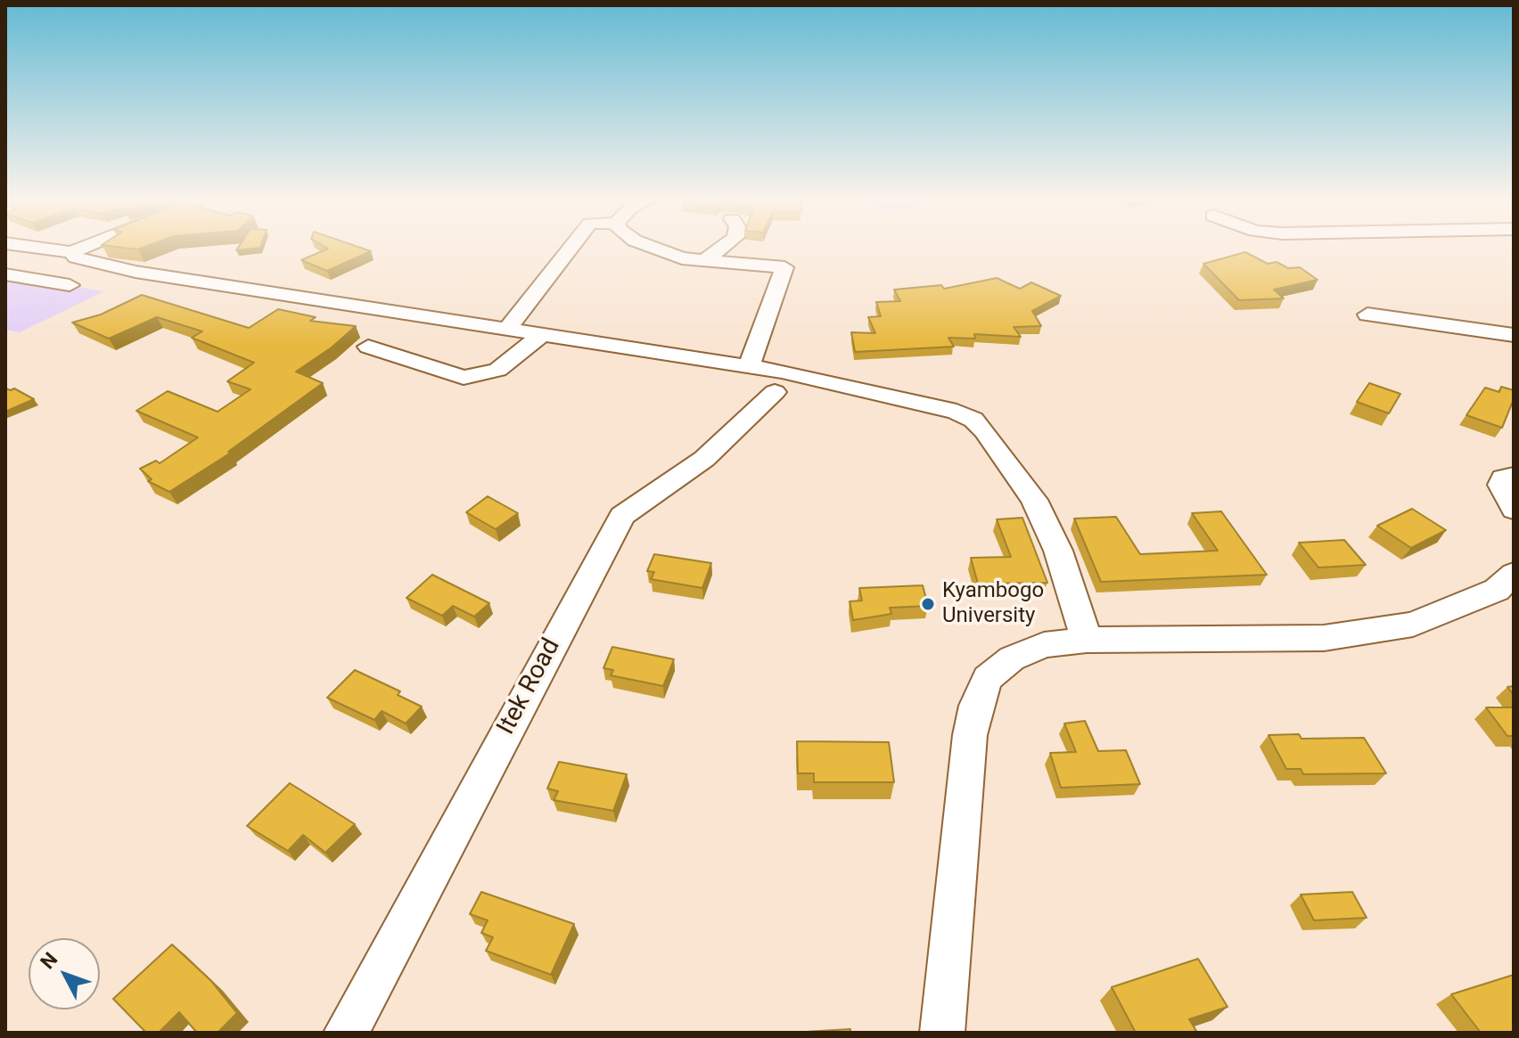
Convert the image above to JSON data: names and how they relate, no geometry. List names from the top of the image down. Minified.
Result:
{"streets":{"street":["Itek Road"]},"places":["Kyambogo University"],"north":"top left"}
